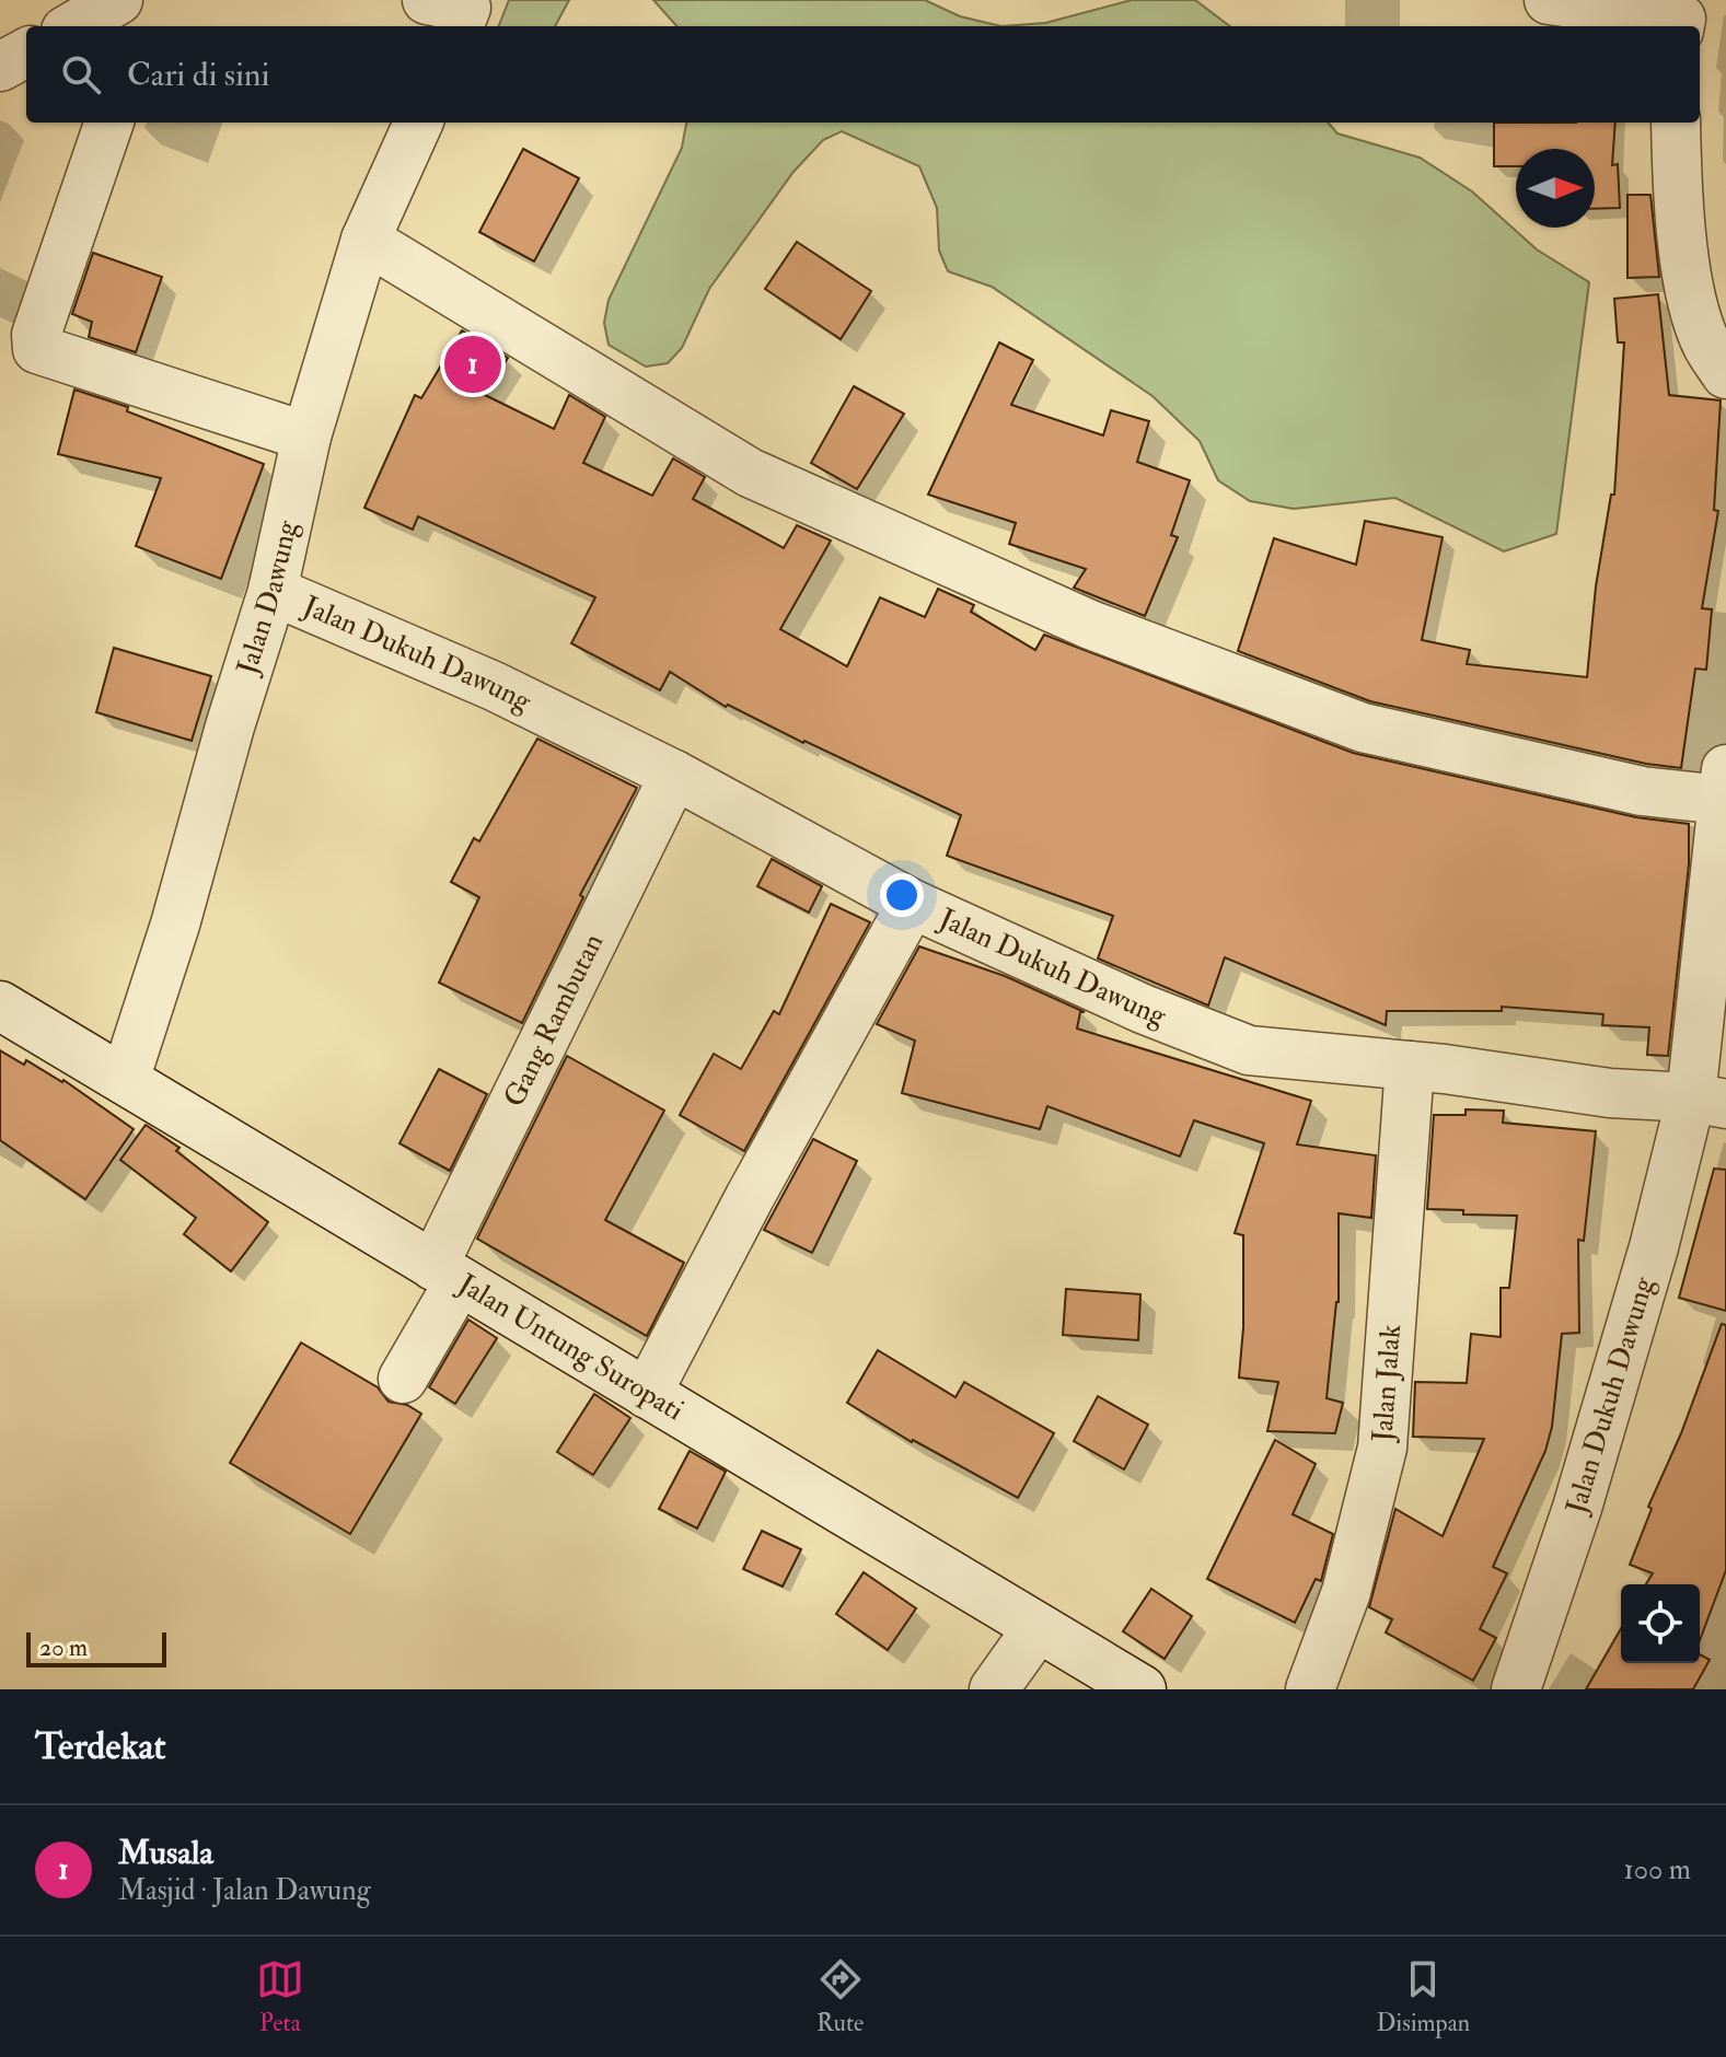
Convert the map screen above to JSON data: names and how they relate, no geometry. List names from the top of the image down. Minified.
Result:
{"streets":{"street":["Jalan Dawung","Jalan Dukuh Dawung","Gang Rambutan","Jalan Untung Suropati","Jalan Jalak"]},"crossings":[["Jalan Dawung","Jalan Dukuh Dawung"],["Jalan Dawung","Jalan Untung Suropati"],["Jalan Dukuh Dawung","Gang Rambutan"],["Jalan Dukuh Dawung","Jalan Jalak"],["Gang Rambutan","Jalan Untung Suropati"]],"scale_bar":"20 m","north":"right","page":{"search":"Cari di sini","pins":"1","scale":"20 m","heading":"Terdekat","list":[{"mark":"1","name":"Musala","note":"Masjid · Jalan Dawung","value":"100 m"}],"nav":["Peta","Rute","Disimpan"]}}
